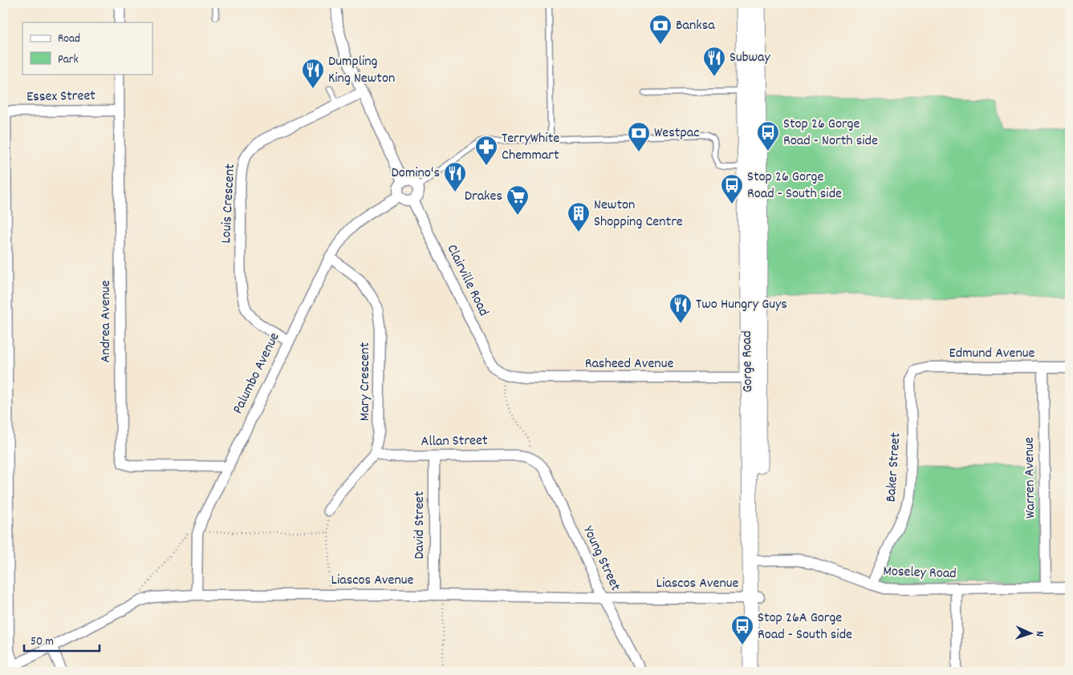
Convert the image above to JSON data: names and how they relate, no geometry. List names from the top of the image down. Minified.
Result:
{"streets":{"main road":["Gorge Road"],"street":["Essex Street","Louis Crescent","Clairville Road","Andrea Avenue","Edmund Avenue","Rasheed Avenue","Palumbo Avenue","Mary Crescent","Allan Street","Baker Street","Warren Avenue","David Street","Young Street","Moseley Road","Liascos Avenue"]},"crossings":[["Essex Street","Andrea Avenue"],["Louis Crescent","Palumbo Avenue"],["Clairville Road","Rasheed Avenue"],["Clairville Road","Palumbo Avenue"],["Andrea Avenue","Palumbo Avenue"],["Edmund Avenue","Baker Street"],["Edmund Avenue","Warren Avenue"],["Gorge Road","Rasheed Avenue"],["Gorge Road","Moseley Road"],["Gorge Road","Liascos Avenue"],["Palumbo Avenue","Mary Crescent"],["Palumbo Avenue","Liascos Avenue"],["Mary Crescent","Allan Street"],["Allan Street","David Street"],["Allan Street","Young Street"],["Baker Street","Moseley Road"],["Warren Avenue","Moseley Road"],["David Street","Liascos Avenue"],["Young Street","Liascos Avenue"]],"places":{"bank":["Banksa","Westpac"],"restaurant":["Subway","Dumpling King Newton","Domino's","Two Hungry Guys"],"bus stop":["Stop 26 Gorge Road - North side","Stop 26 Gorge Road - South side","Stop 26A Gorge Road - South side"],"pharmacy":["TerryWhite Chemmart"],"supermarket":["Drakes"],"building":["Newton Shopping Centre"]},"legend":["Road","Park"],"scale_bar":"50 m","north":"right"}
